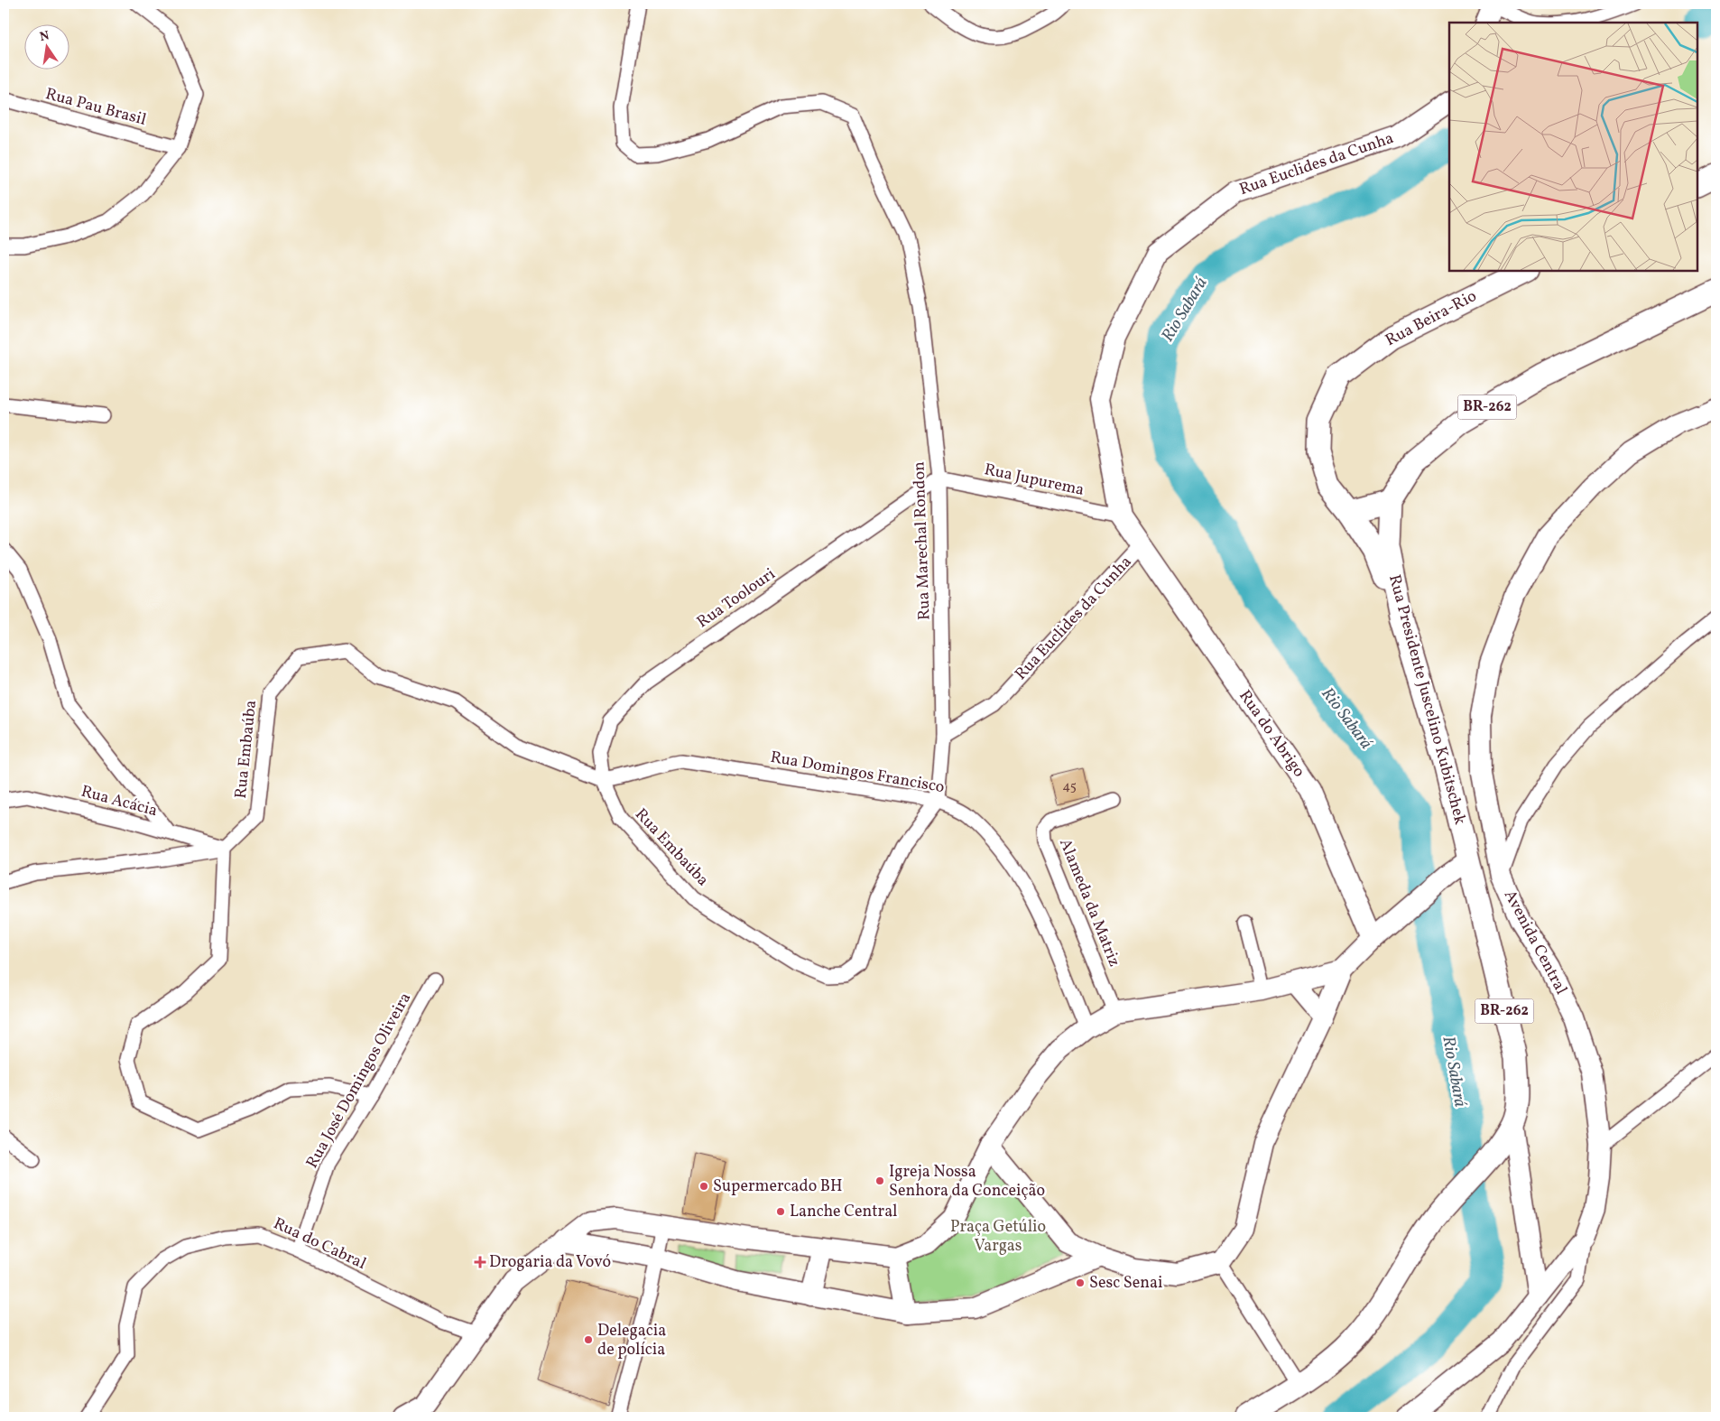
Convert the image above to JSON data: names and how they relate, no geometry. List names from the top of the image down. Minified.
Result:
{"streets":{"main road":["Rua Euclides da Cunha","Rua Beira-Rio","BR-262","Rua Presidente Juscelino Kubitschek","Rua do Abrigo","Avenida Central"],"street":["Rua Pau Brasil","Rua Jupurema","Rua Marechal Rondon","Rua Toolouri","Rua Embaúba","Rua Domingos Francisco","Rua Acácia","Alameda da Matriz","Rua José Domingos Oliveira","Rua do Cabral"]},"crossings":[["Rua Euclides da Cunha","Rua Jupurema"],["Rua Euclides da Cunha","Rua Marechal Rondon"],["Rua Euclides da Cunha","Rua do Abrigo"],["Rua Beira-Rio","Rua Presidente Juscelino Kubitschek"],["BR-262","Rua Presidente Juscelino Kubitschek"],["Rua Jupurema","Rua Marechal Rondon"],["Rua Jupurema","Rua Toolouri"],["Rua Marechal Rondon","Rua Toolouri"],["Rua Marechal Rondon","Rua Embaúba"],["Rua Marechal Rondon","Rua Domingos Francisco"],["Rua Toolouri","Rua Embaúba"],["Rua Toolouri","Rua Domingos Francisco"],["Rua Embaúba","Rua Domingos Francisco"],["Rua Embaúba","Rua Acácia"],["Rua José Domingos Oliveira","Rua do Cabral"]],"water":["Rio Sabará"],"parks":["Praça Getúlio Vargas"],"places":{"other":["Igreja Nossa Senhora da Conceição","Supermercado BH","Lanche Central","Sesc Senai","Delegacia de polícia"],"health":["Drogaria da Vovó"]},"house_numbers":["45"],"north":"top"}
